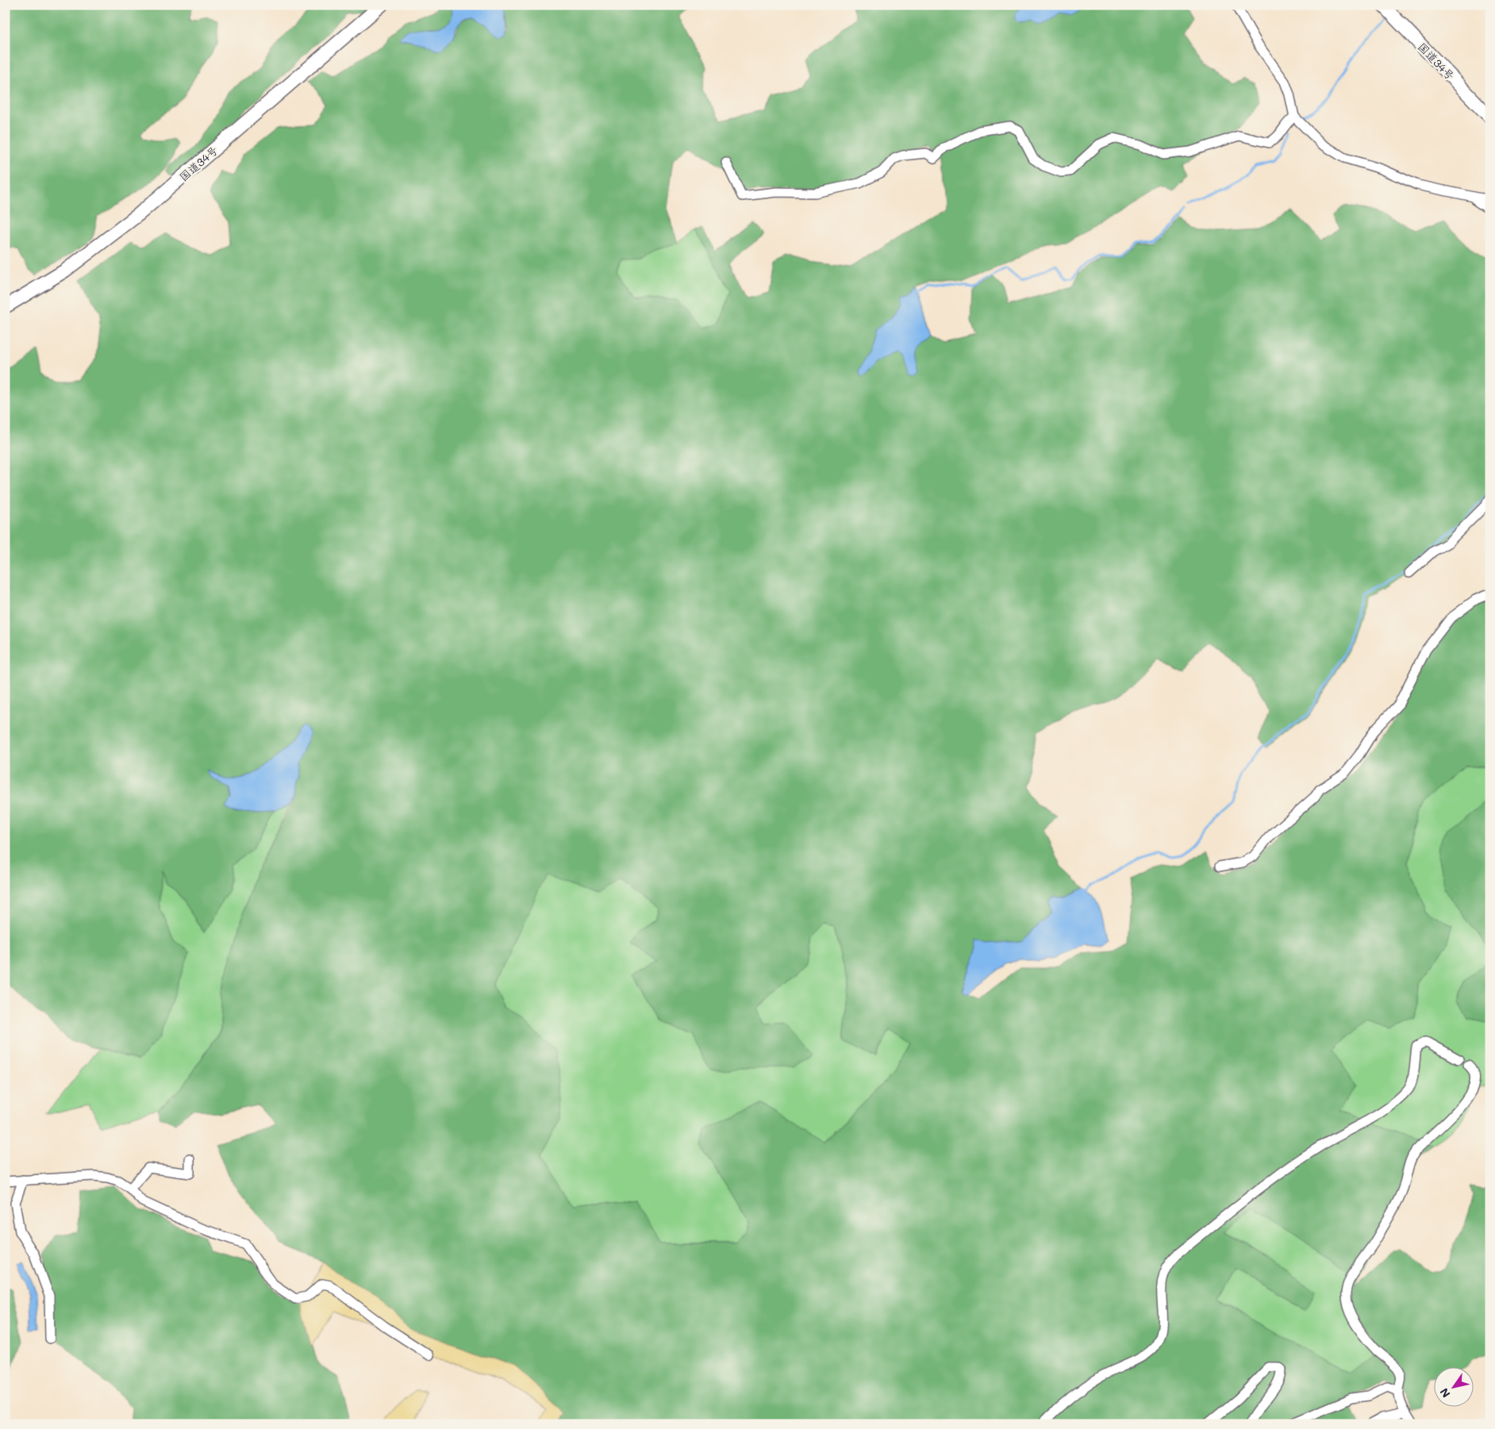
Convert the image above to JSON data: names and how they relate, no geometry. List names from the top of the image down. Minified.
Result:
{"streets":{"highway":["国道34号"]},"north":"bottom left"}
